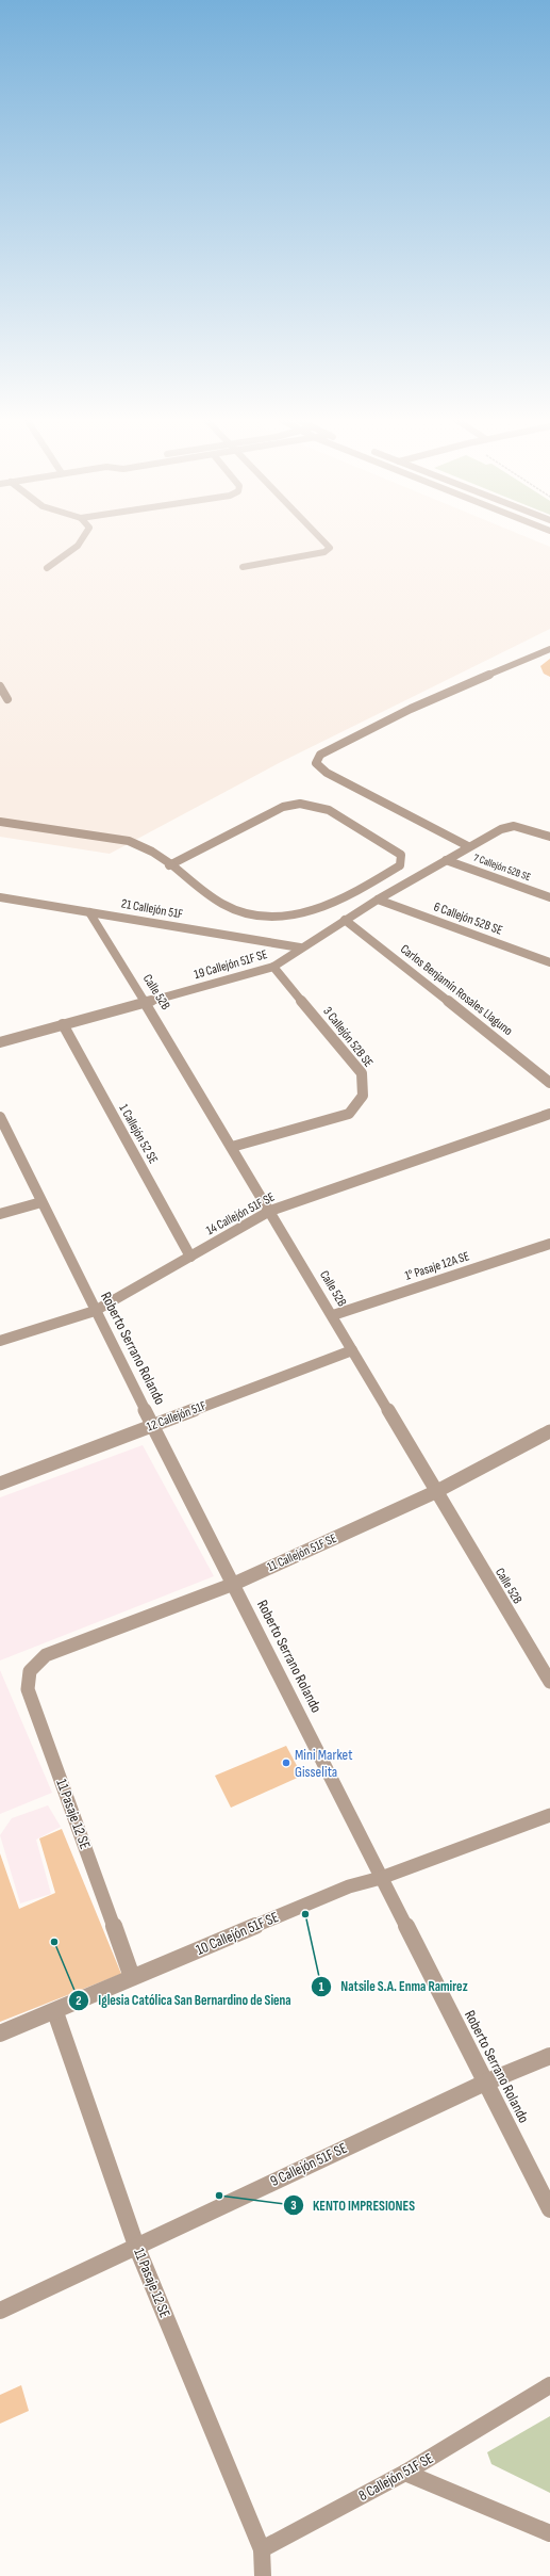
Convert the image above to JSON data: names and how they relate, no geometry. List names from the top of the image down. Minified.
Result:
{"streets":{"street":["7 Callejón 52B SE","21 Callejón 51F","6 Callejón 52B SE","19 Callejón 51F SE","Carlos Benjamín Rosales Llaguno","Calle 52B","3 Callejón 52B SE","1 Callejón 52 SE","14 Callejón 51F SE","1° Pasaje 12A SE","Roberto Serrano Rolando","12 Callejón 51F","11 Callejón 51F SE","11 Pasaje 12 SE","10 Callejón 51F SE","9 Callejón 51F SE","8 Callejón 51F SE"]},"crossings":[["7 Callejón 52B SE","19 Callejón 51F SE"],["21 Callejón 51F","19 Callejón 51F SE"],["21 Callejón 51F","Calle 52B"],["6 Callejón 52B SE","19 Callejón 51F SE"],["19 Callejón 51F SE","Carlos Benjamín Rosales Llaguno"],["19 Callejón 51F SE","Calle 52B"],["19 Callejón 51F SE","3 Callejón 52B SE"],["19 Callejón 51F SE","1 Callejón 52 SE"],["Calle 52B","3 Callejón 52B SE"],["Calle 52B","14 Callejón 51F SE"],["Calle 52B","1° Pasaje 12A SE"],["Calle 52B","12 Callejón 51F"],["Calle 52B","11 Callejón 51F SE"],["1 Callejón 52 SE","14 Callejón 51F SE"],["14 Callejón 51F SE","Roberto Serrano Rolando"],["Roberto Serrano Rolando","12 Callejón 51F"],["Roberto Serrano Rolando","11 Callejón 51F SE"],["Roberto Serrano Rolando","10 Callejón 51F SE"],["Roberto Serrano Rolando","9 Callejón 51F SE"],["11 Callejón 51F SE","11 Pasaje 12 SE"],["11 Pasaje 12 SE","10 Callejón 51F SE"],["11 Pasaje 12 SE","9 Callejón 51F SE"],["11 Pasaje 12 SE","8 Callejón 51F SE"]],"places":["Mini Market Gisselita","Natsile S.A. Enma Ramirez","Iglesia Católica San Bernardino de Siena","KENTO IMPRESIONES"]}
